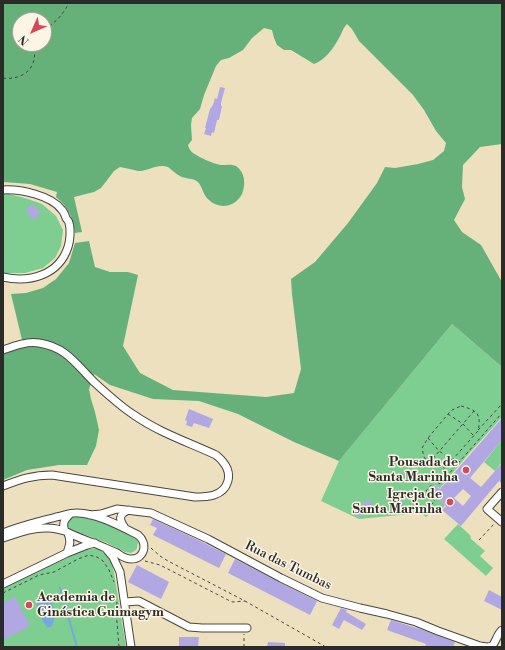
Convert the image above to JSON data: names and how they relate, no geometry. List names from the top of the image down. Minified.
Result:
{"streets":{"street":["Rua das Tumbas"]},"places":["Pousada de Santa Marinha","Igreja de Santa Marinha","Academia de Ginástica Guimagym"],"north":"bottom left"}
